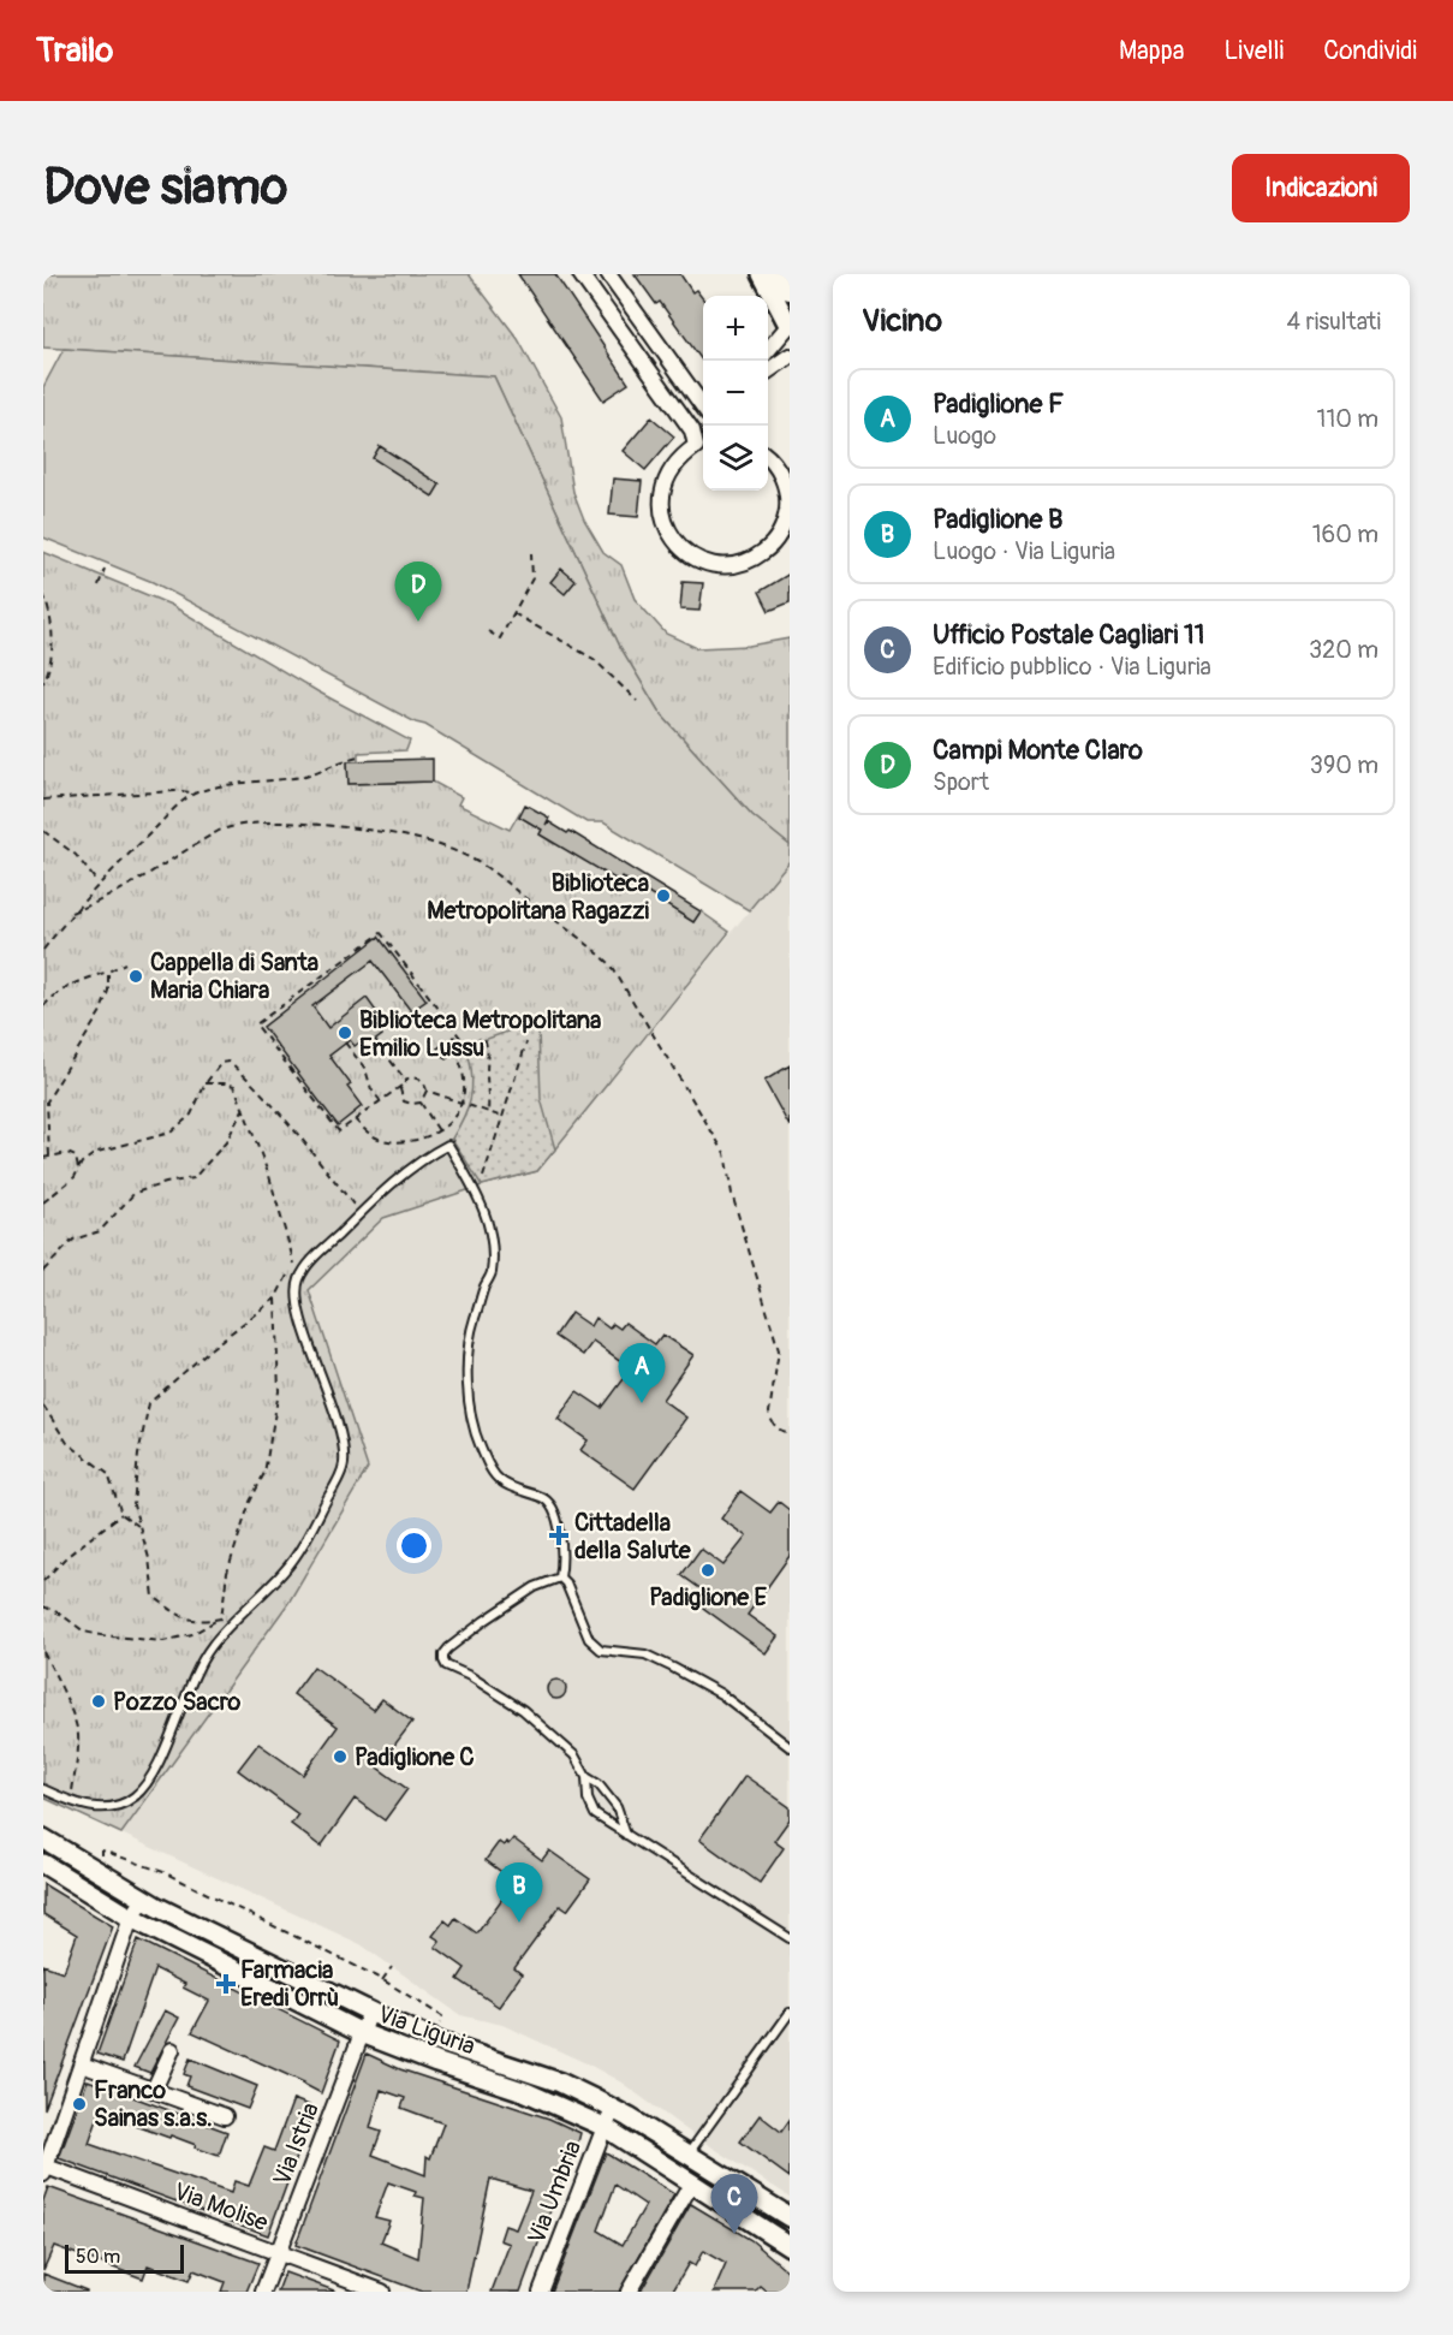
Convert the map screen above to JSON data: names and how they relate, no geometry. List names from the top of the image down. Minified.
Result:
{"streets":{"street":["Via Liguria","Via Istria","Via Umbria","Via Molise"]},"crossings":[["Via Liguria","Via Istria"],["Via Liguria","Via Umbria"],["Via Istria","Via Molise"]],"places":{"other":["Biblioteca Metropolitana Ragazzi","Cappella di Santa Maria Chiara","Biblioteca Metropolitana Emilio Lussu","Padiglione E","Pozzo Sacro","Padiglione C","Franco Sainas s.a.s."],"health":["Cittadella della Salute","Farmacia Eredi Orrù"]},"scale_bar":"50 m","page":{"header":"Trailo","nav":["Mappa","Livelli","Condividi"],"buttons":"Indicazioni","title":"Dove siamo","heading":["Vicino","4 risultati"],"map_buttons":["+","−"],"list":[{"mark":"A","name":"Padiglione F","note":"Luogo","value":"110 m"},{"mark":"B","name":"Padiglione B","note":"Luogo · Via Liguria","value":"160 m"},{"mark":"C","name":"Ufficio Postale Cagliari 11","note":"Edificio pubblico · Via Liguria","value":"320 m"},{"mark":"D","name":"Campi Monte Claro","note":"Sport","value":"390 m"}],"pins":["D","A","B","C"],"scale":"50 m"}}
